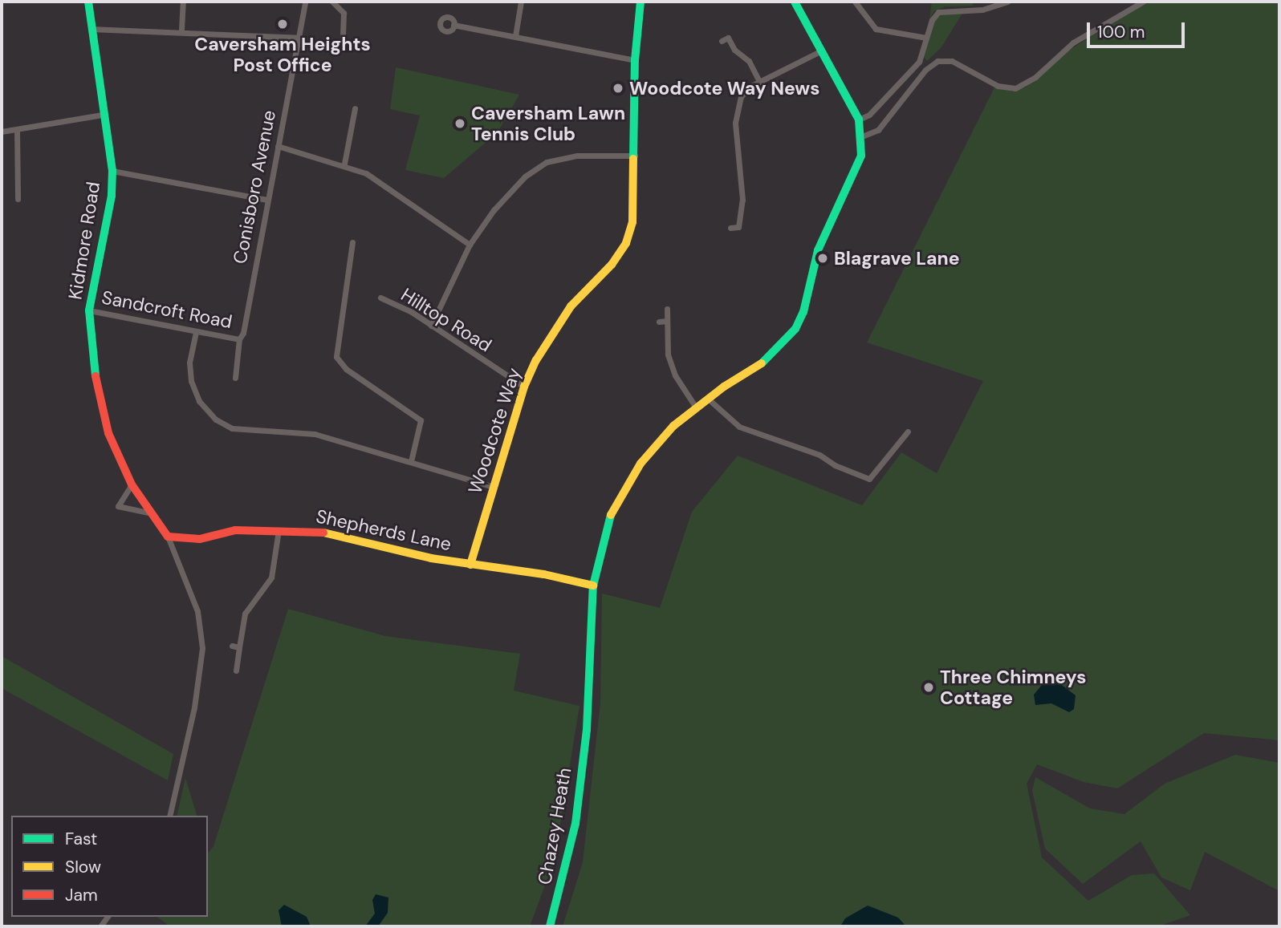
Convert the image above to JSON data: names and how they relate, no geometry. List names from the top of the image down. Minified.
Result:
{"streets":{"street":["Conisboro Avenue","Kidmore Road","Sandcroft Road","Hilltop Road","Woodcote Way","Shepherds Lane","Chazey Heath"]},"crossings":[["Conisboro Avenue","Sandcroft Road"],["Kidmore Road","Sandcroft Road"],["Kidmore Road","Shepherds Lane"],["Hilltop Road","Woodcote Way"],["Woodcote Way","Shepherds Lane"],["Shepherds Lane","Chazey Heath"]],"places":["Caversham Heights Post Office","Woodcote Way News","Caversham Lawn Tennis Club","Blagrave Lane","Three Chimneys Cottage"],"legend":["Fast","Slow","Jam"],"scale_bar":"100 m"}
